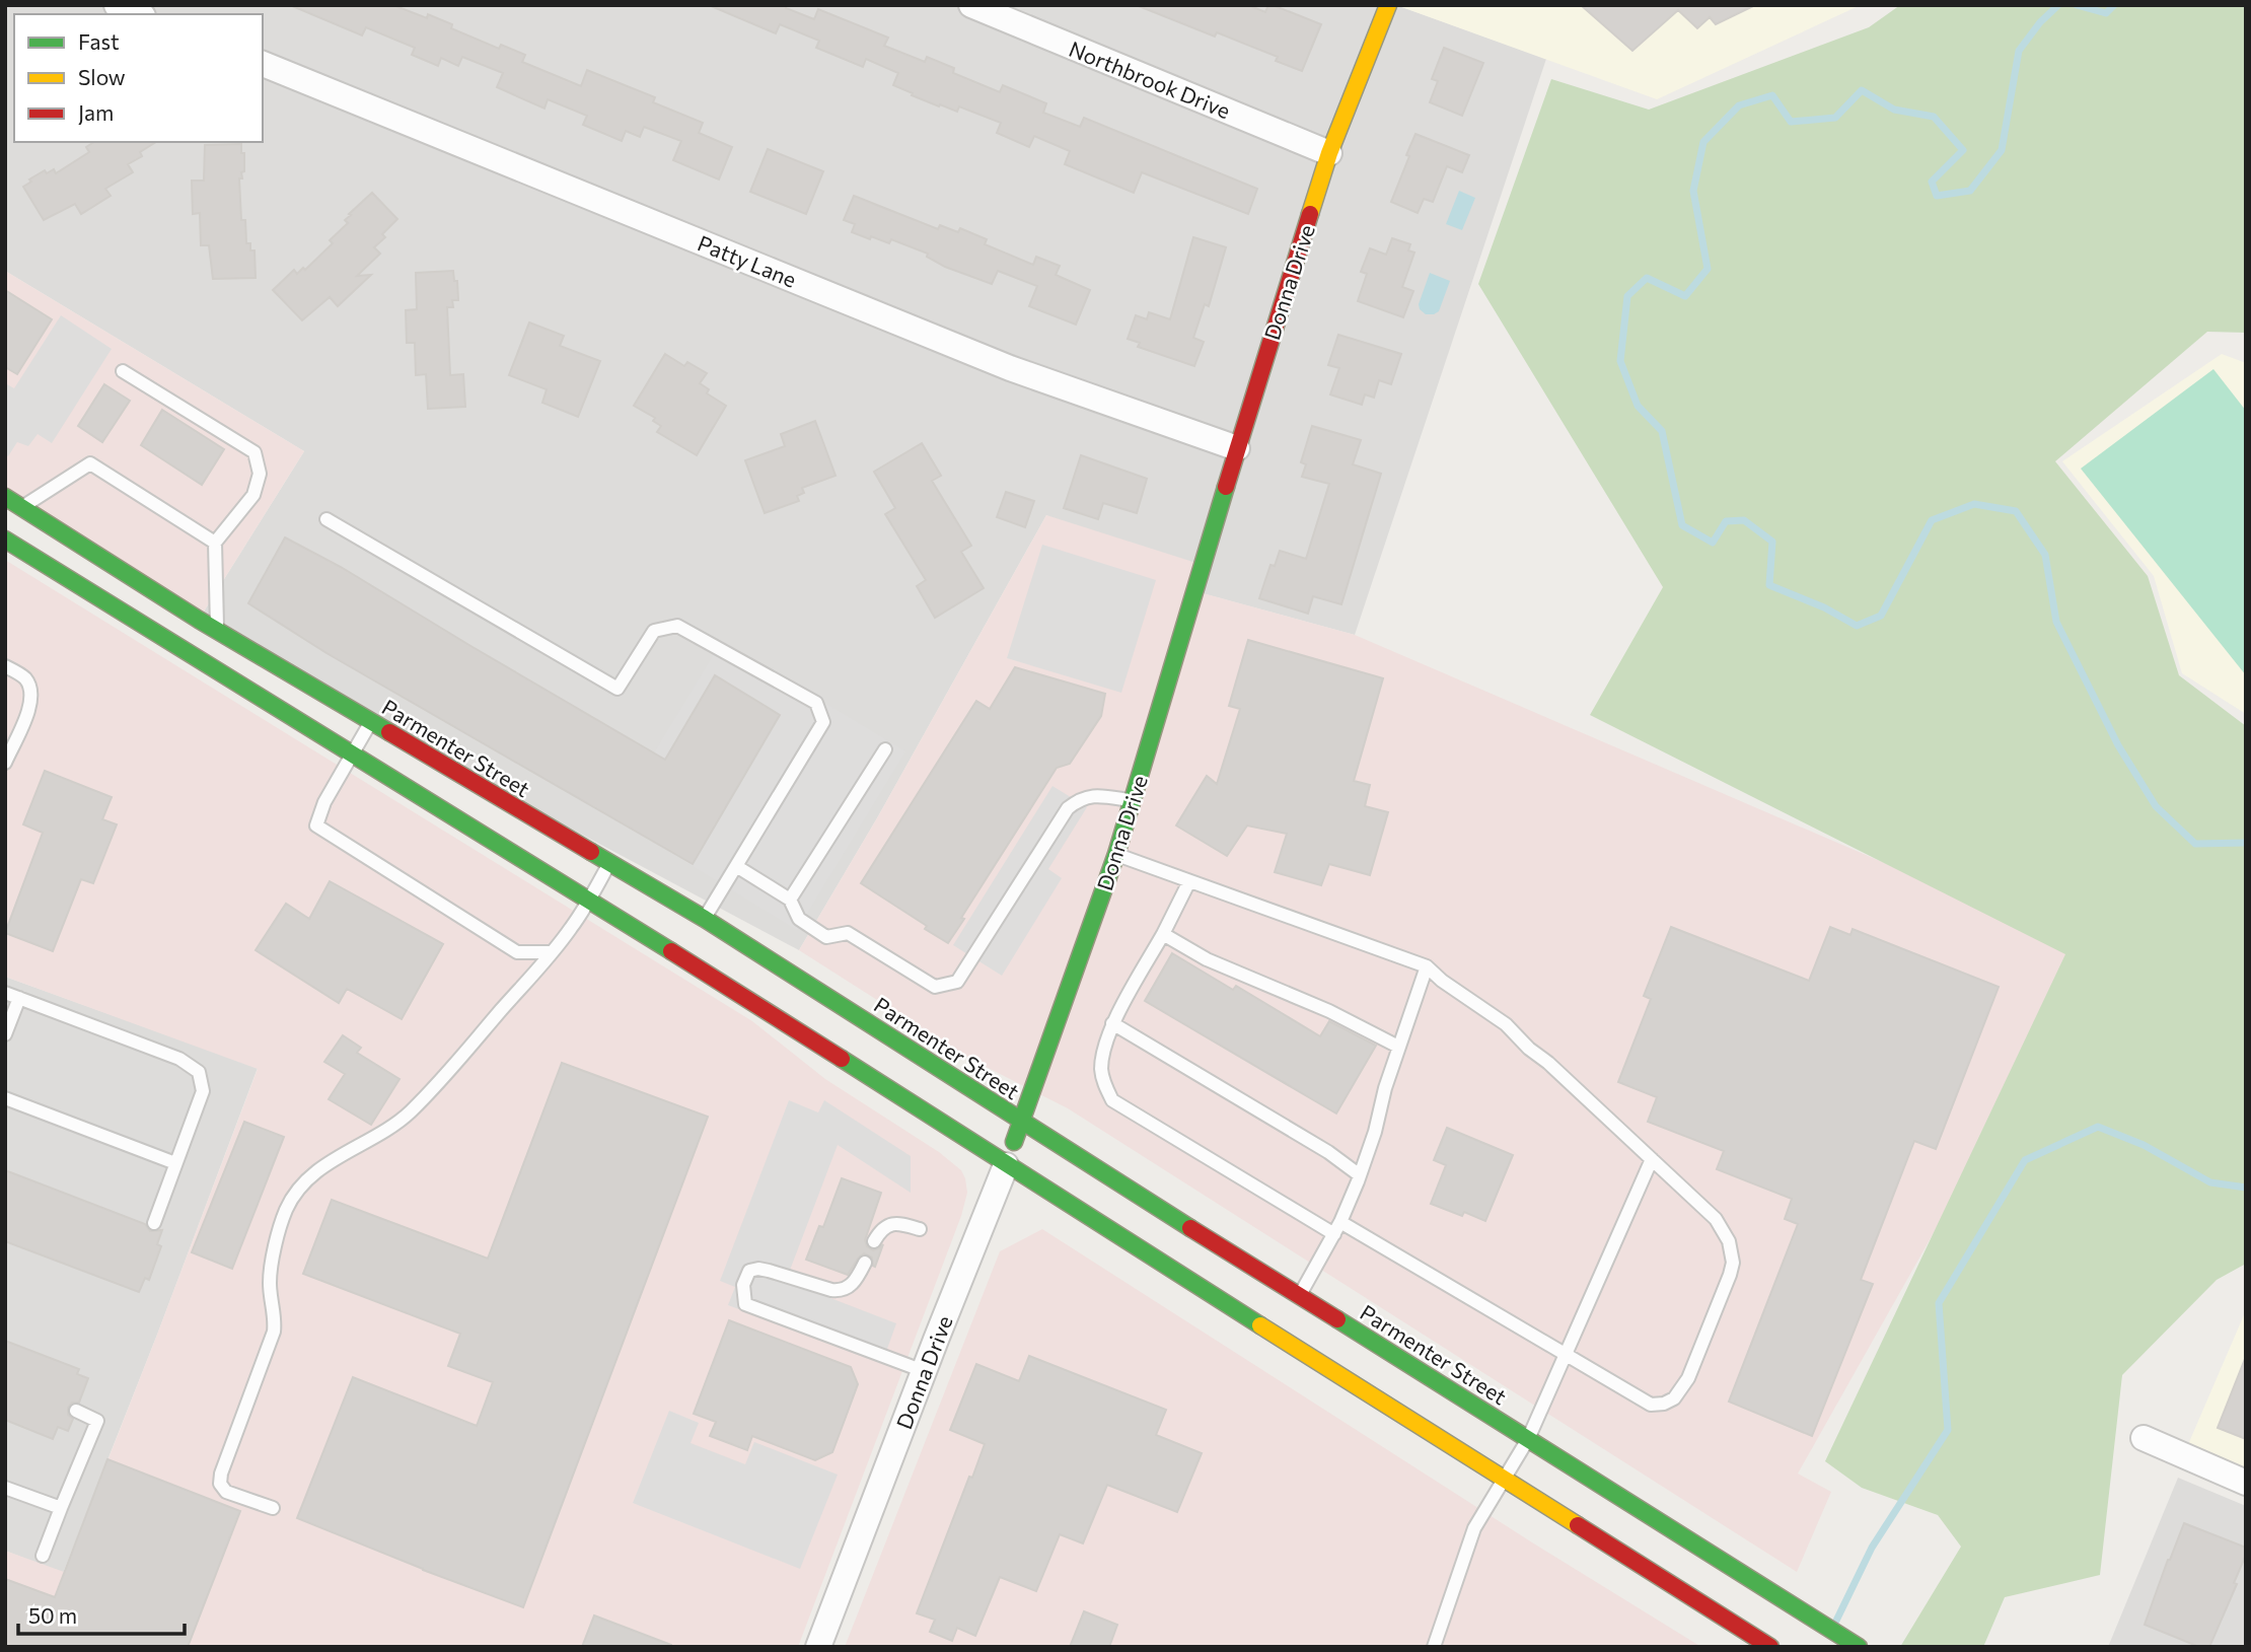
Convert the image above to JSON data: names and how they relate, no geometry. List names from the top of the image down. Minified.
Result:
{"streets":{"street":["Northbrook Drive","Patty Lane","Donna Drive","Parmenter Street"]},"crossings":[["Northbrook Drive","Donna Drive"],["Patty Lane","Donna Drive"],["Donna Drive","Parmenter Street"]],"legend":["Fast","Slow","Jam"],"scale_bar":"50 m"}
